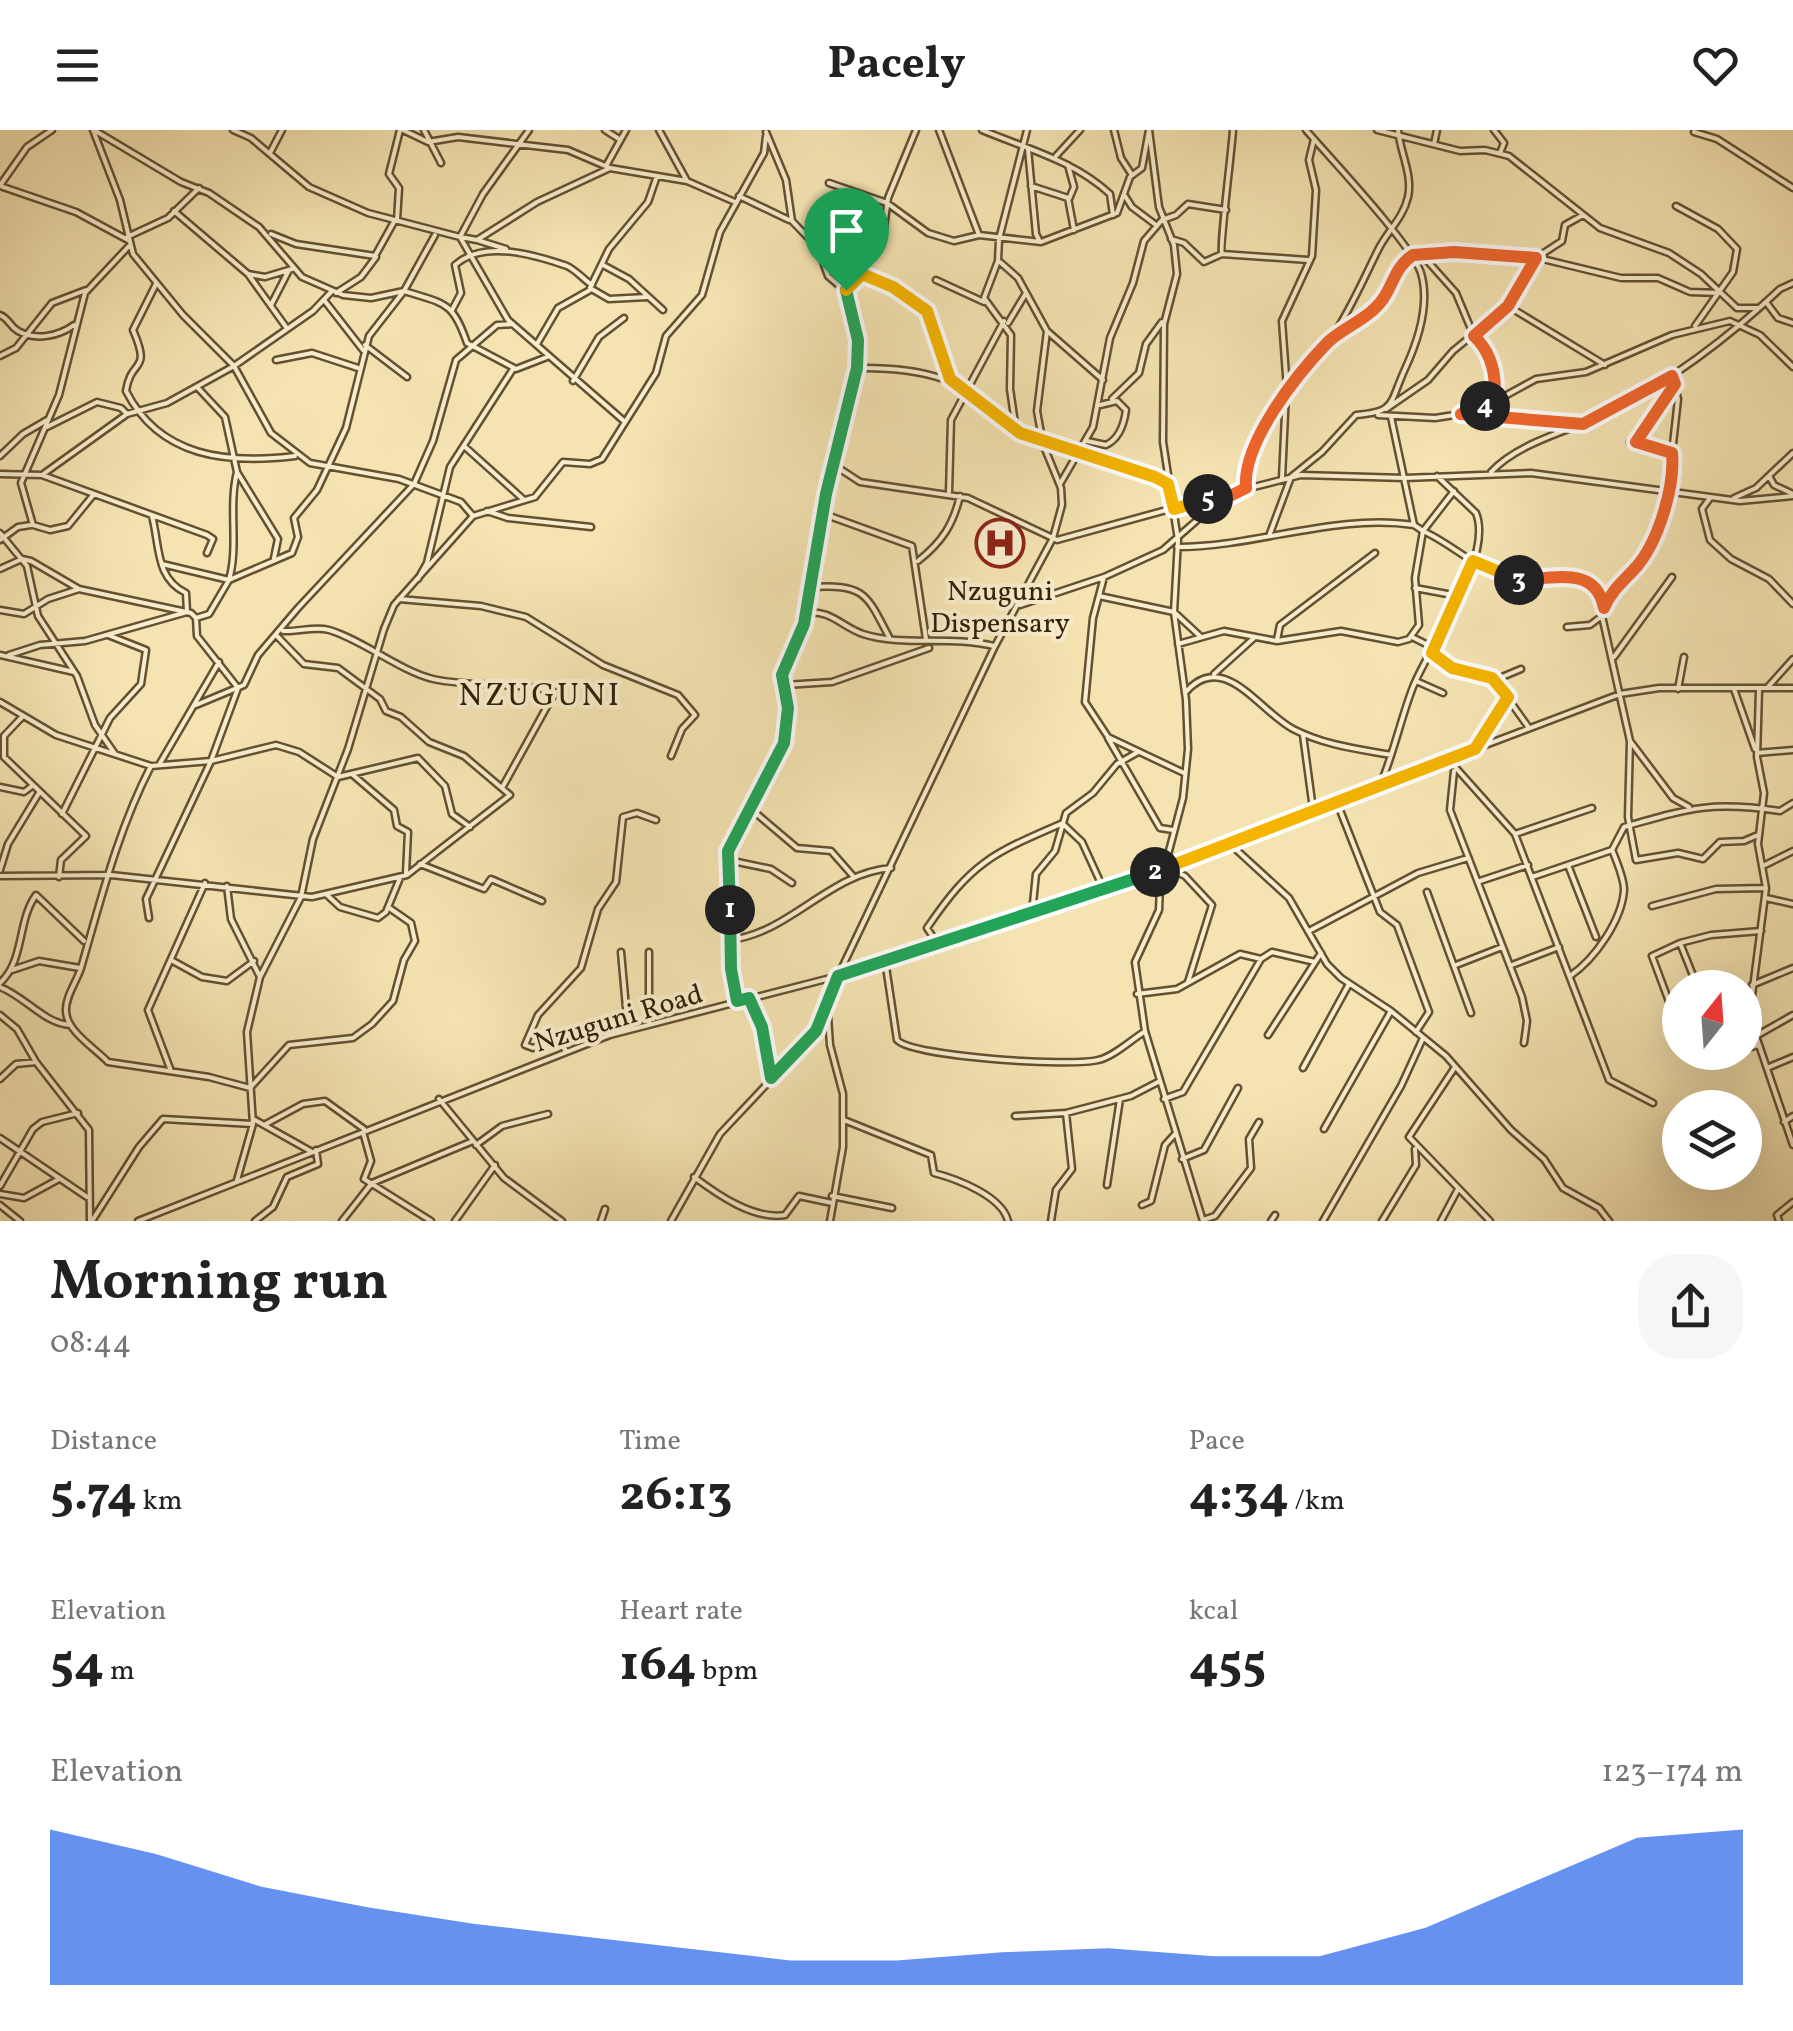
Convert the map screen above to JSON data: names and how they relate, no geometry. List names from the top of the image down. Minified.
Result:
{"streets":{"street":["Nzuguni Road"]},"districts":["NZUGUNI"],"places":{"hospital":["Nzuguni Dispensary"]},"north":"top","page":{"header":"Pacely","pins":["4","5","3","2","1"],"heading":["Morning run","08:44"],"stats":[["Distance","5.74 km"],["Time","26:13"],["Pace","4:34 /km"],["Elevation","54 m"],["Heart rate","164 bpm"],["kcal","455"]],"chart":["Elevation","123–174 m"]}}
